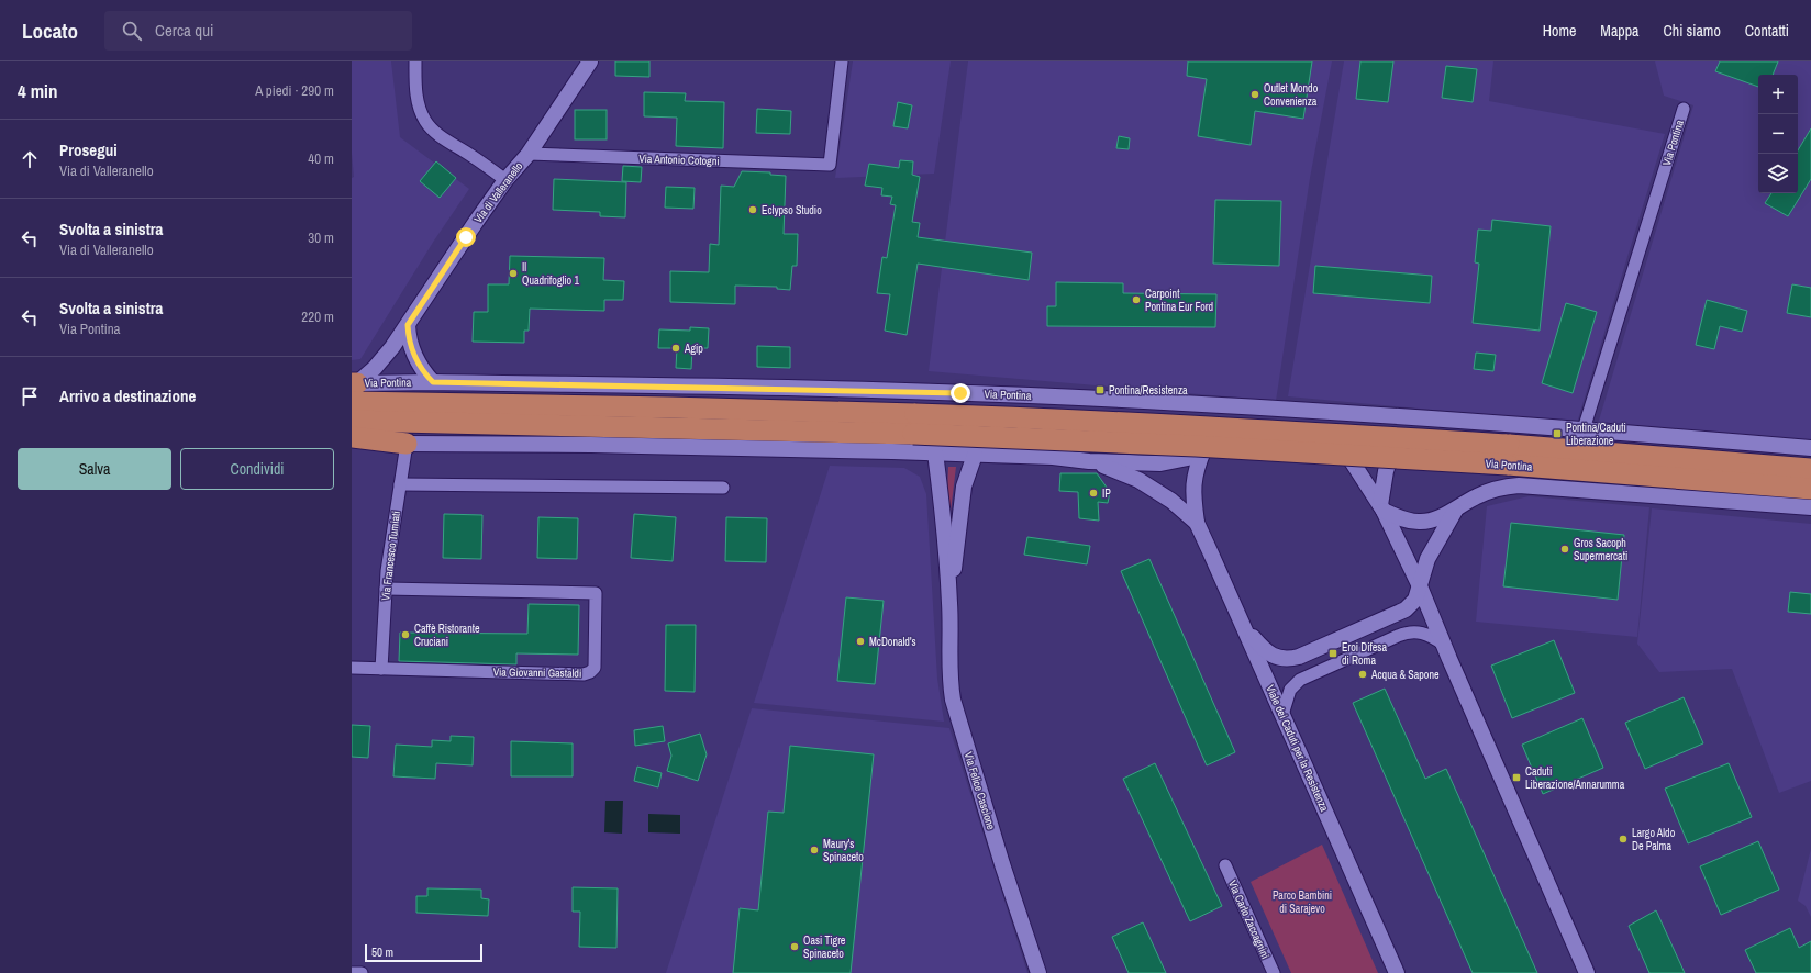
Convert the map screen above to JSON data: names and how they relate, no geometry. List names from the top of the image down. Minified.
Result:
{"streets":{"highway":["Via Pontina"],"street":["Via Antonio Cotogni","Via di Valleranello","Via Francesco Tumiati","Via Giovanni Gastaldi","Viale dei Caduti per la Resistenza","Via Felice Cascione","Via Carlo Zaccagnini"]},"crossings":[["Via Pontina","Via di Valleranello"],["Via Pontina","Viale dei Caduti per la Resistenza"],["Via Antonio Cotogni","Via di Valleranello"],["Via Francesco Tumiati","Via Giovanni Gastaldi"]],"parks":["Parco Bambini di Sarajevo"],"places":{"other":["Outlet Mondo Convenienza","Eclypso Studio","Il Quadrifoglio 1","Carpoint Pontina Eur Ford","Agip","IP","Gros Sacoph Supermercati","Caffè Ristorante Cruciani","McDonald's","Acqua & Sapone","Largo Aldo De Palma","Maury's Spinaceto","Oasi Tigre Spinaceto"],"transit":["Pontina/Resistenza","Pontina/Caduti Liberazione","Eroi Difesa di Roma","Caduti Liberazione/Annarumma"]},"scale_bar":"50 m","page":{"header":"Locato","search":"Cerca qui","nav":["Home","Mappa","Chi siamo","Contatti"],"heading":["4 min","A piedi · 290 m"],"map_buttons":["+","−"],"list":[["Prosegui","Via di Valleranello","40 m"],["Svolta a sinistra","Via di Valleranello","30 m"],["Svolta a sinistra","Via Pontina","220 m"],"Arrivo a destinazione"],"buttons":["Salva","Condividi"],"scale":"50 m"}}
